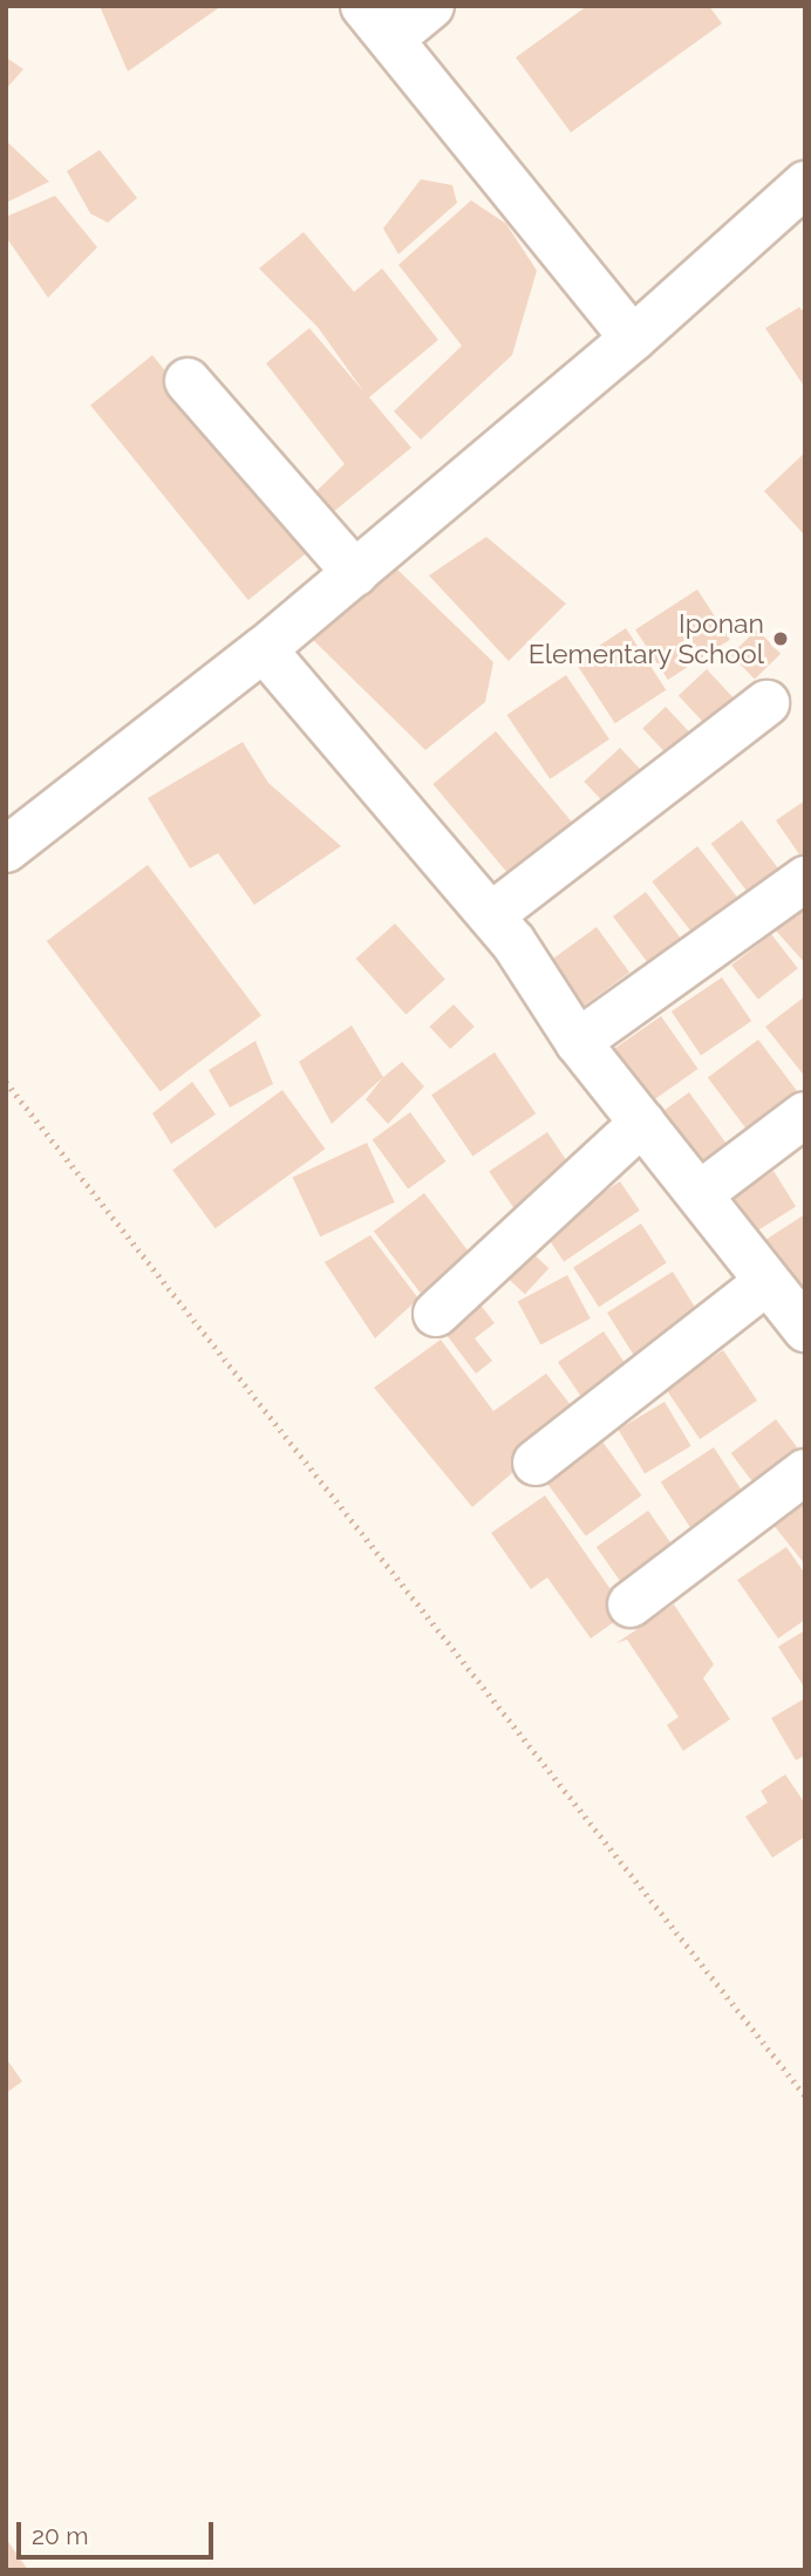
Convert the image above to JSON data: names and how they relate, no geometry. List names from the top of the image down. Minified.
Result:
{"places":["Iponan Elementary School"],"scale_bar":"20 m"}
